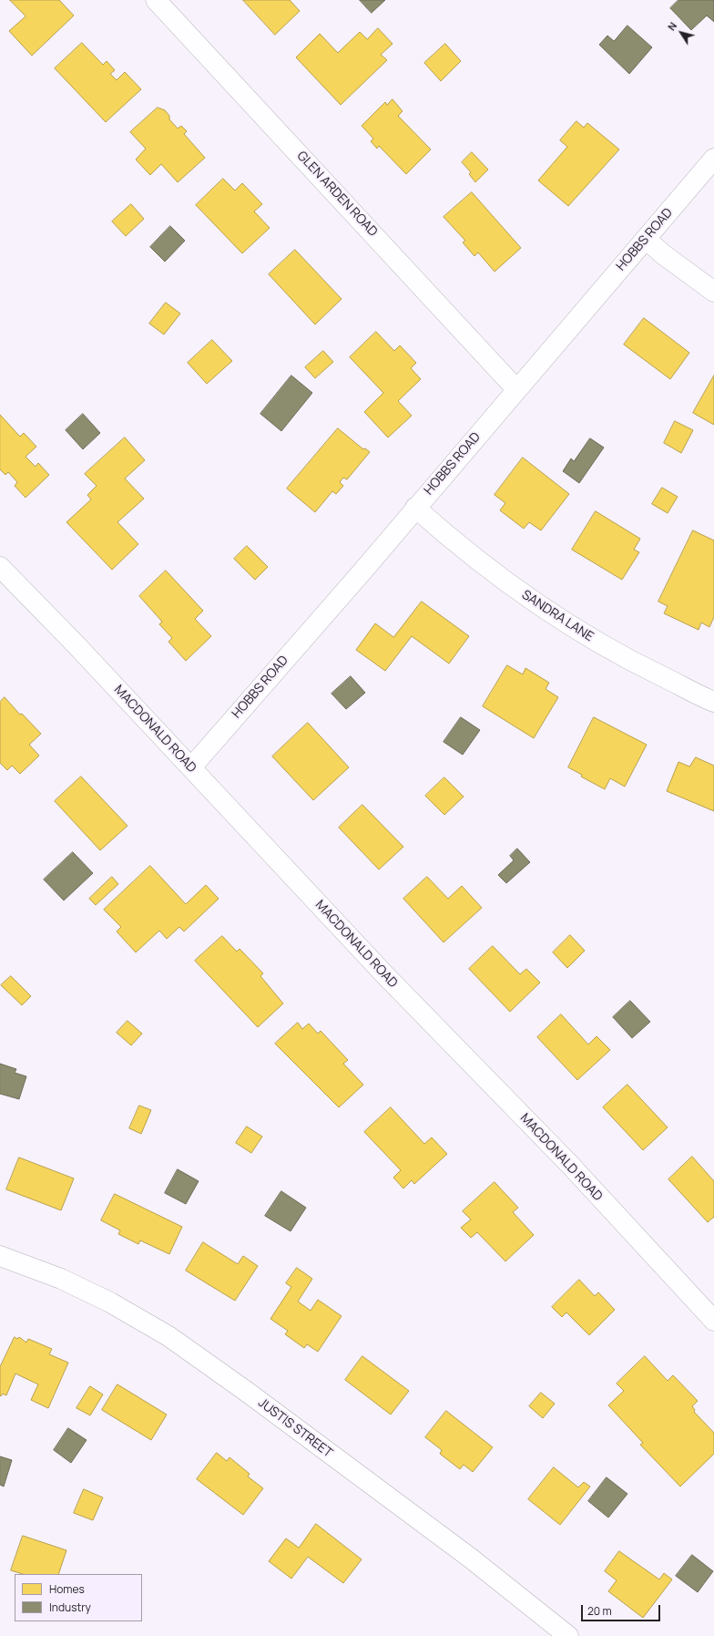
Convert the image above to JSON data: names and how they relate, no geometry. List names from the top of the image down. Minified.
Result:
{"streets":{"street":["GLEN ARDEN ROAD","HOBBS ROAD","SANDRA LANE","MACDONALD ROAD","JUSTIS STREET"]},"crossings":[["GLEN ARDEN ROAD","HOBBS ROAD"],["HOBBS ROAD","SANDRA LANE"],["HOBBS ROAD","MACDONALD ROAD"]],"legend":["Homes","Industry"],"scale_bar":"20 m","north":"top left"}
